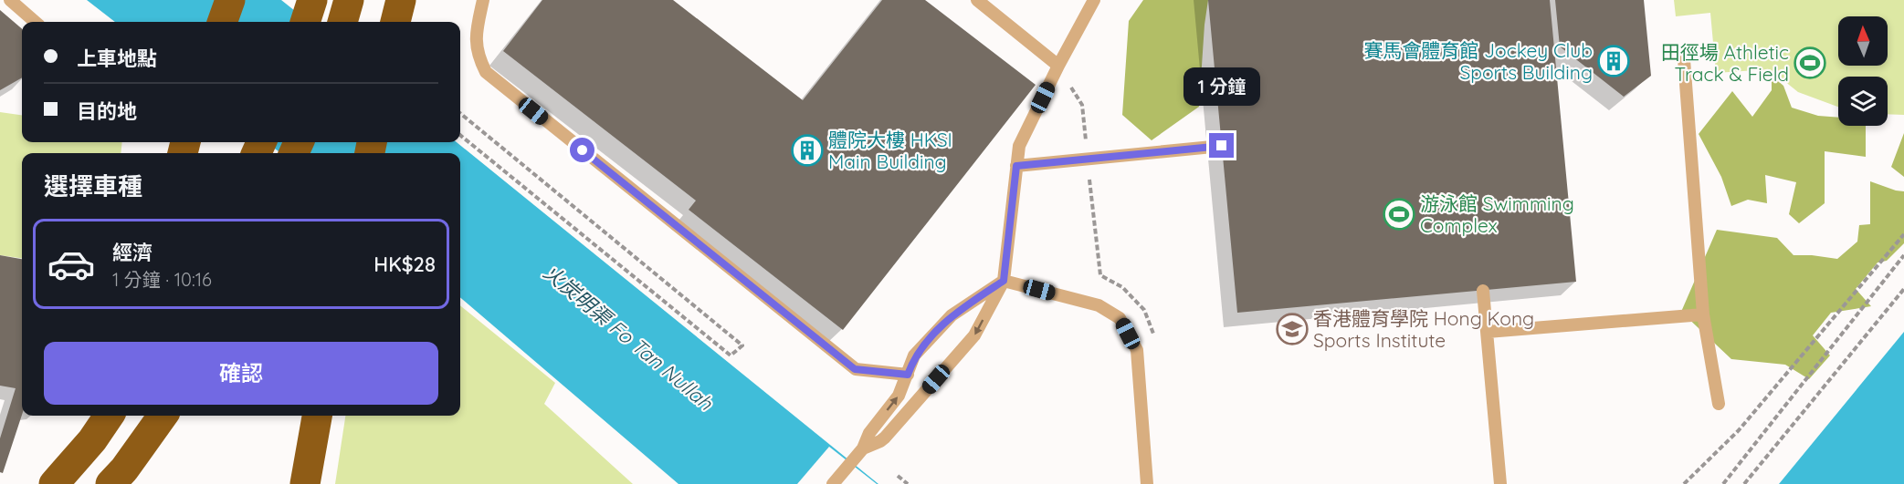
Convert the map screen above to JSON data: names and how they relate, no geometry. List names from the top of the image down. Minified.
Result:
{"water":["火炭明渠 Fo Tan Nullah"],"places":{"building":["賽馬會體育館 Jockey Club Sports Building","體院大樓 HKSI Main Building"],"sports":["田徑場 Athletic Track & Field","游泳館 Swimming Complex"],"school or university":["香港體育學院 Hong Kong Sports Institute"]},"north":"top","page":{"banner":["上車地點","目的地"],"bubble":"1 分鐘","heading":"選擇車種","list":[{"name":"經濟","note":"1 分鐘 · 10:16","value":"HK$28"}],"buttons":"確認"}}
